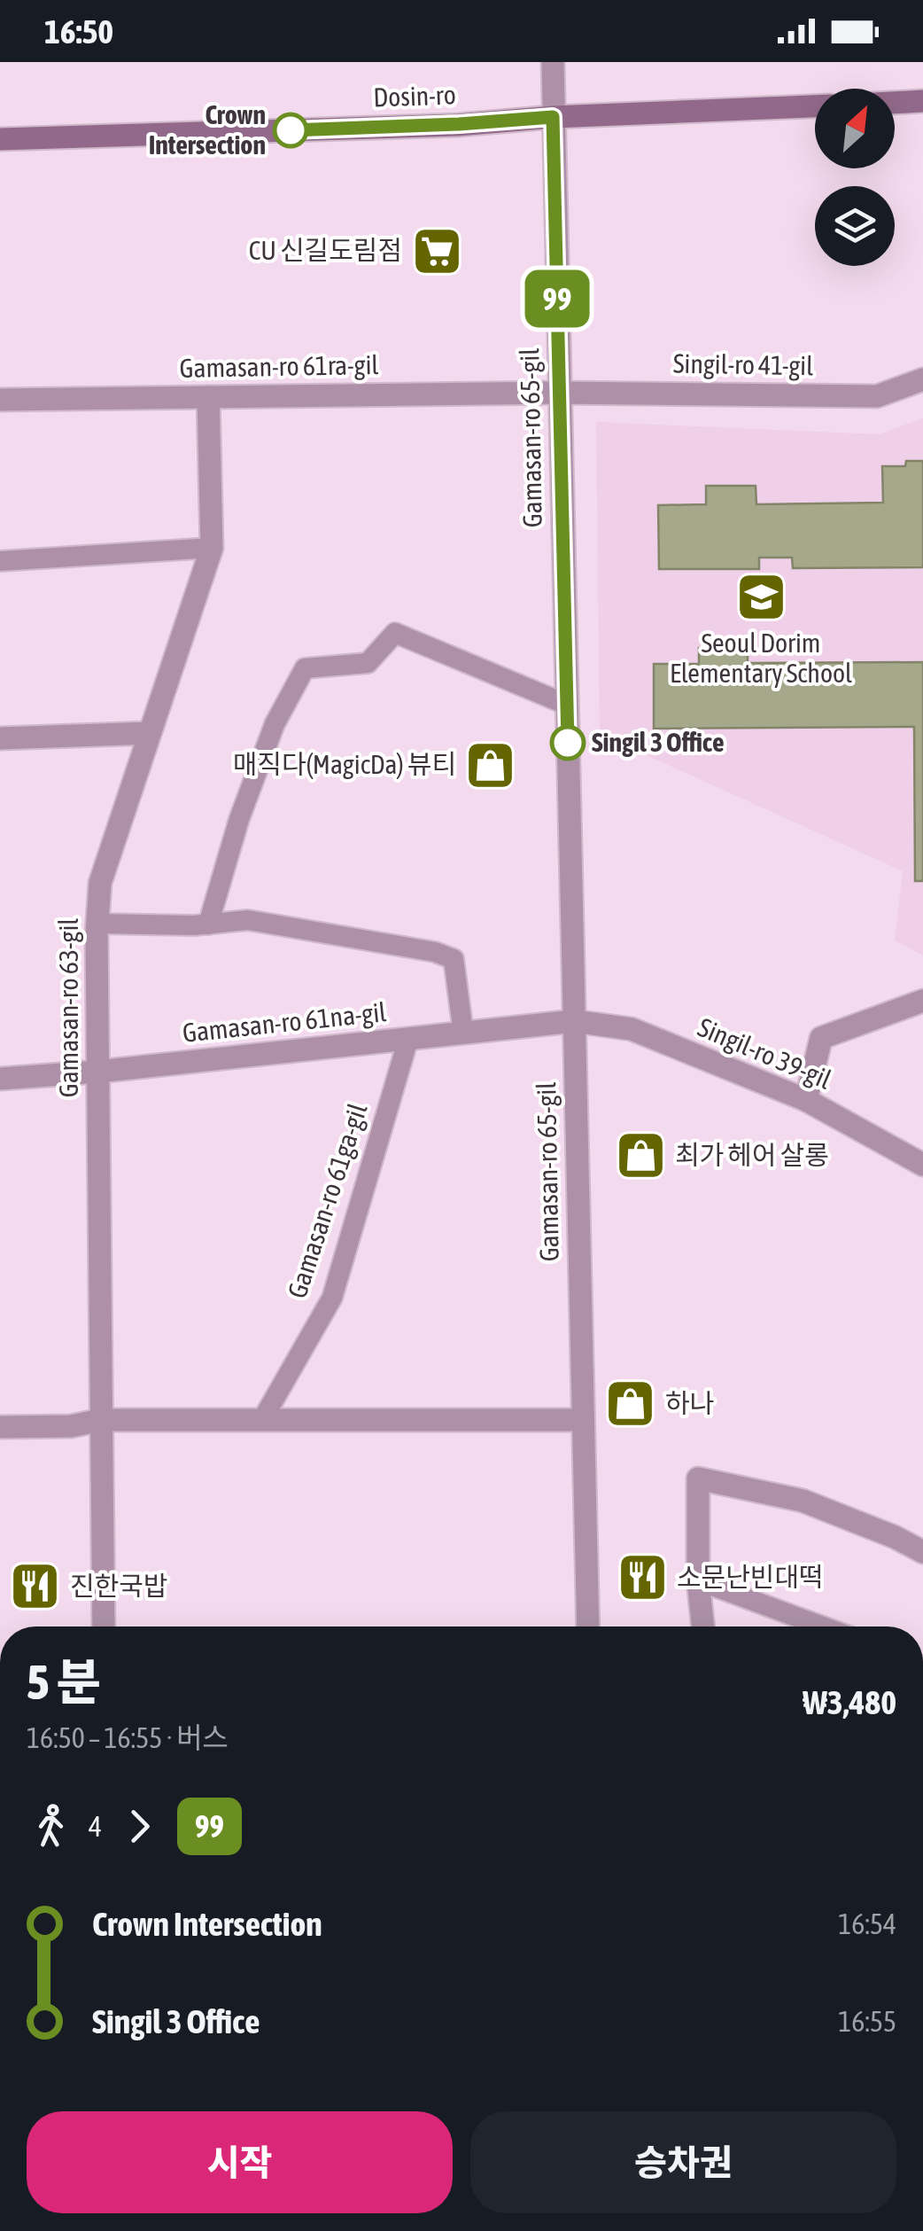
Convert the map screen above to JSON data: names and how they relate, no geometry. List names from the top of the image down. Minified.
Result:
{"streets":{"main road":["Dosin-ro"],"street":["Singil-ro 41-gil","Gamasan-ro 61ra-gil","Gamasan-ro 65-gil","Gamasan-ro 63-gil","Gamasan-ro 61na-gil","Singil-ro 39-gil"],"lane":["Gamasan-ro 61ga-gil"]},"crossings":[["Dosin-ro","Gamasan-ro 65-gil"],["Singil-ro 41-gil","Gamasan-ro 61ra-gil"],["Singil-ro 41-gil","Gamasan-ro 65-gil"],["Gamasan-ro 61ra-gil","Gamasan-ro 65-gil"],["Gamasan-ro 61ra-gil","Gamasan-ro 63-gil"],["Gamasan-ro 65-gil","Gamasan-ro 61na-gil"],["Gamasan-ro 65-gil","Singil-ro 39-gil"],["Gamasan-ro 63-gil","Gamasan-ro 61na-gil"],["Gamasan-ro 61na-gil","Singil-ro 39-gil"],["Gamasan-ro 61na-gil","Gamasan-ro 61ga-gil"]],"places":{"other":["Crown Intersection","Singil 3 Office"],"supermarket":["CU 신길도림점"],"school or university":["Seoul Dorim Elementary School"],"shop":["매직다(MagicDa) 뷰티","최가 헤어 살롱","하나"],"restaurant":["소문난빈대떡","진한국밥"]},"lines":["bus line 99"],"north":"top right","page":{"status":"16:50","on_map":"99","heading":["5 분","16:50 – 16:55 · 버스","₩3,480"],"legs":["4","99"],"list":[{"name":"Crown Intersection","value":"16:54"},{"name":"Singil 3 Office","value":"16:55"}],"buttons":["시작","승차권"]}}
